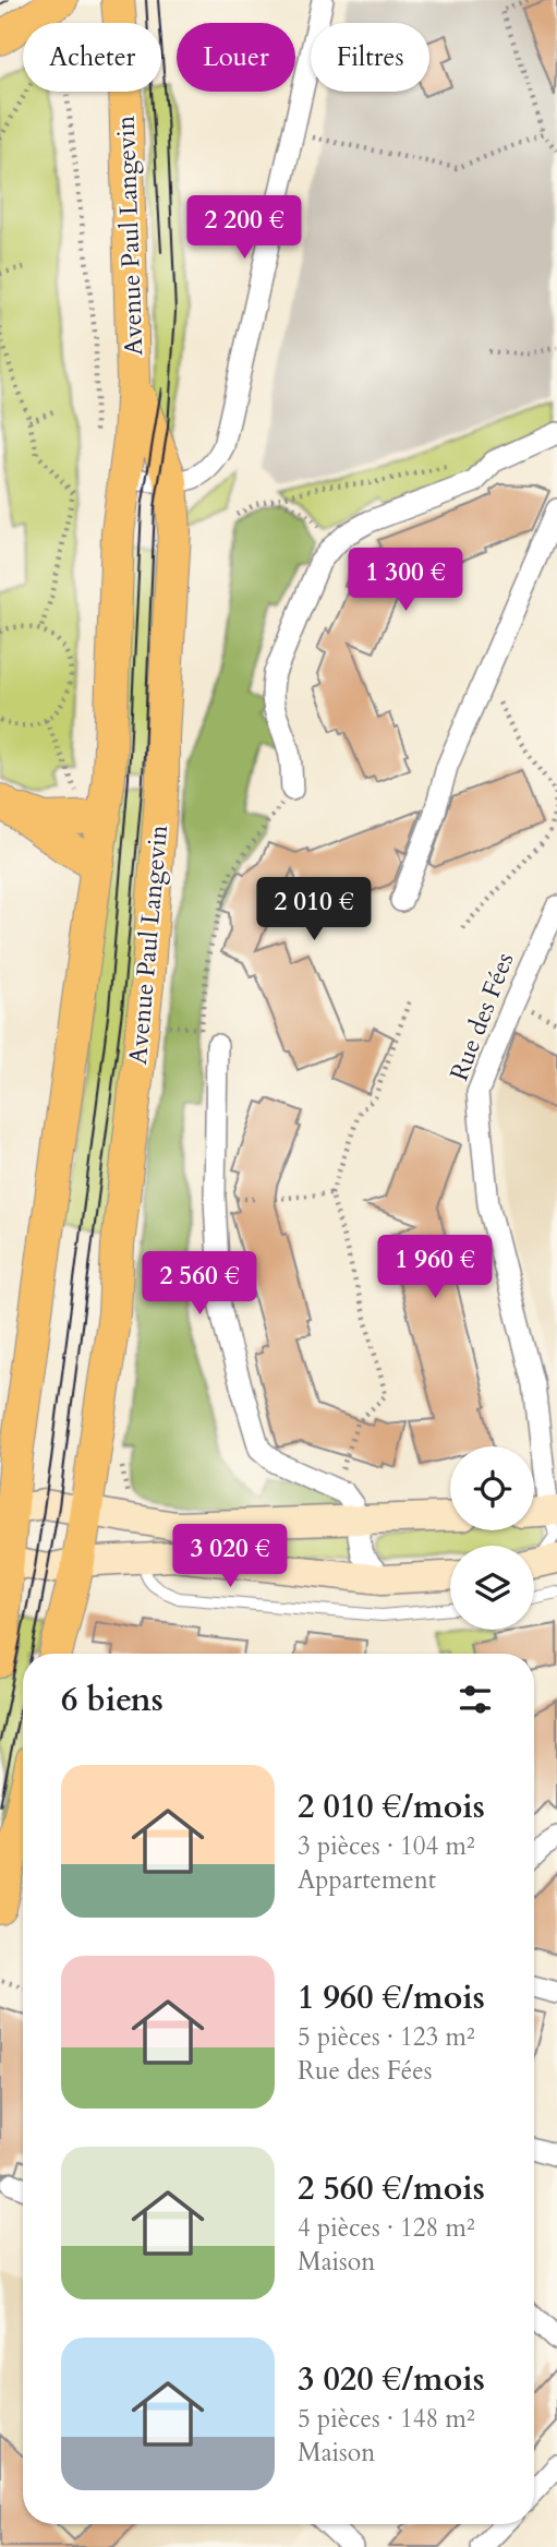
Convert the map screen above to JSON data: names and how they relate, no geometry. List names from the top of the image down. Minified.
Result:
{"streets":{"main road":["Avenue Paul Langevin"],"street":["Rue des Fées"]},"page":{"chip":["Acheter","Louer","Filtres"],"price":["2 200 €","1 300 €","2 010 €","1 960 €","2 560 €","3 020 €"],"heading":"6 biens","list":[{"name":"2 010 €/mois","note":"3 pièces · 104 m² · Appartement"},{"name":"1 960 €/mois","note":"5 pièces · 123 m² · Rue des Fées"},{"name":"2 560 €/mois","note":"4 pièces · 128 m² · Maison"},{"name":"3 020 €/mois","note":"5 pièces · 148 m² · Maison"}]}}
